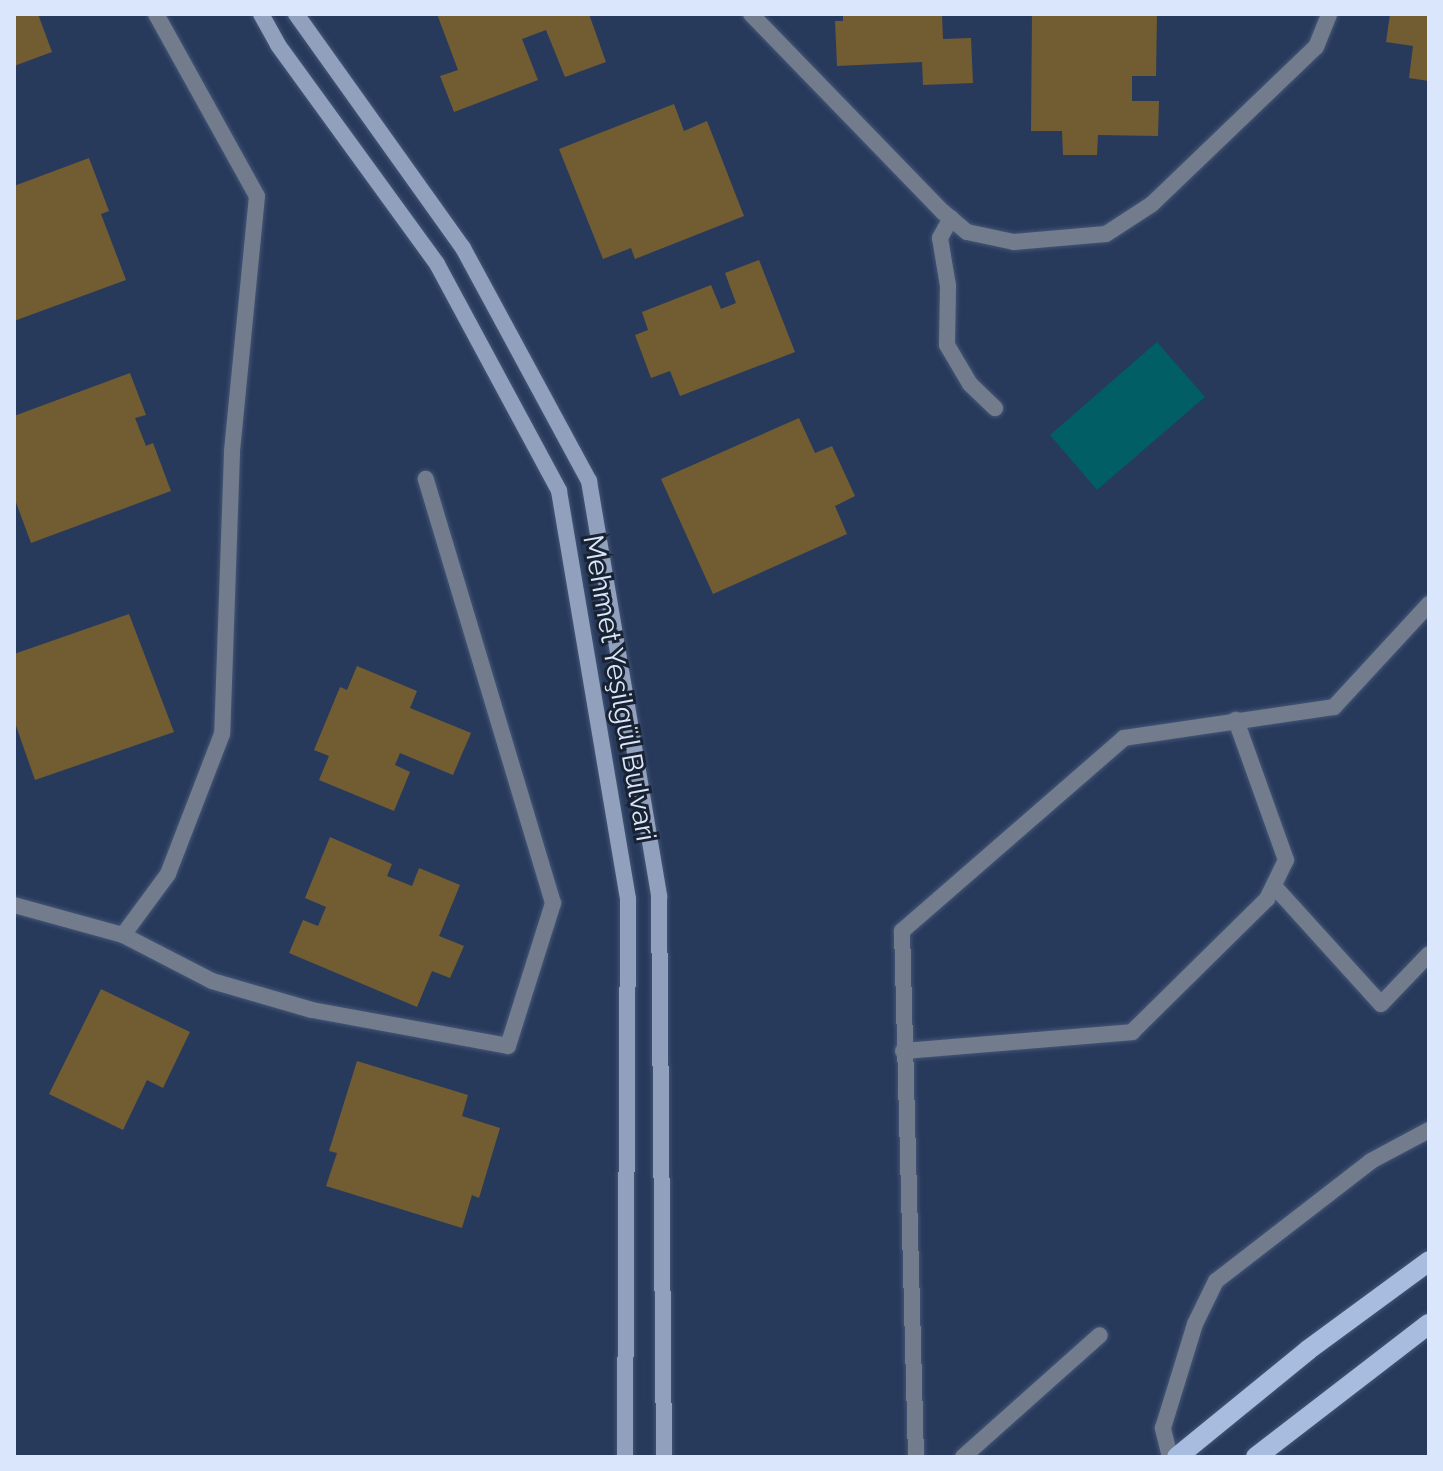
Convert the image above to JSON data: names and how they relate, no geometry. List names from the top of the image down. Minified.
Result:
{"streets":{"main road":["Mehmet Yeşilgül Bulvari"]}}
